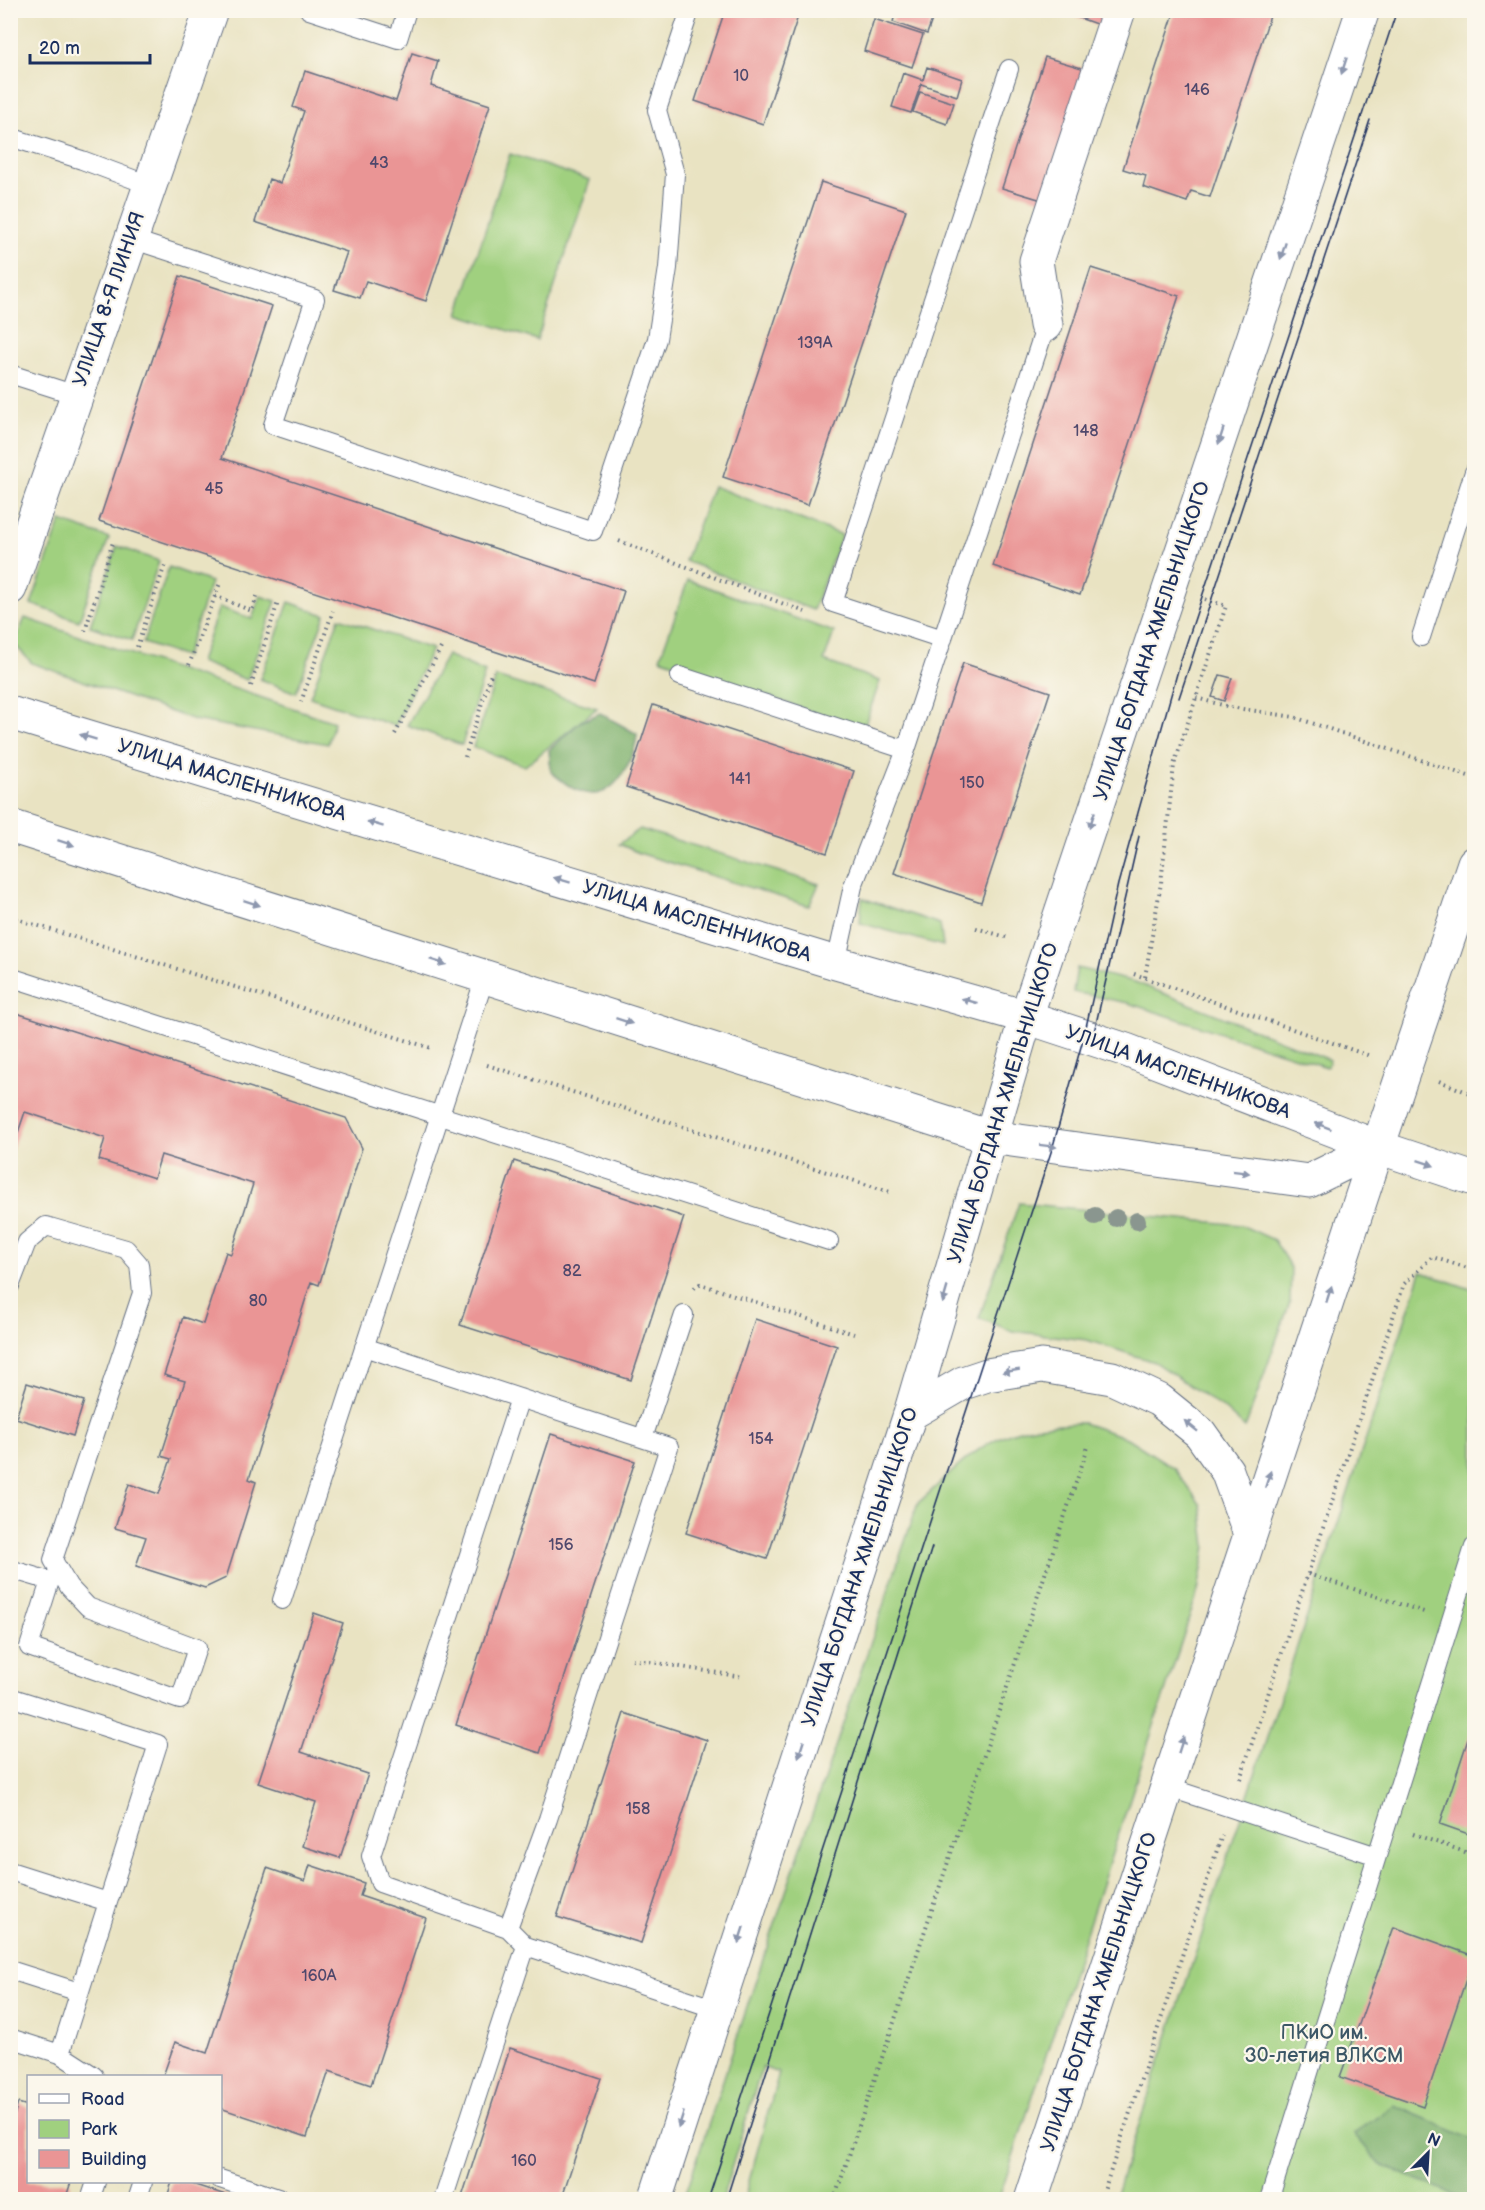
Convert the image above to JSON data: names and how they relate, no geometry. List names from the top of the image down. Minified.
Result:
{"streets":{"main road":["УЛИЦА 8-Я ЛИНИЯ","УЛИЦА БОГДАНА ХМЕЛЬНИЦКОГО","УЛИЦА МАСЛЕННИКОВА"]},"crossings":[["УЛИЦА БОГДАНА ХМЕЛЬНИЦКОГО","УЛИЦА МАСЛЕННИКОВА"]],"parks":["ПКиО им. 30-летия ВЛКСМ"],"house_numbers":["10","146","43","139А","148","45","141","150","82","80","154","156","158","160А","160"],"legend":["Road","Park","Building"],"scale_bar":"20 m","north":"top right"}
